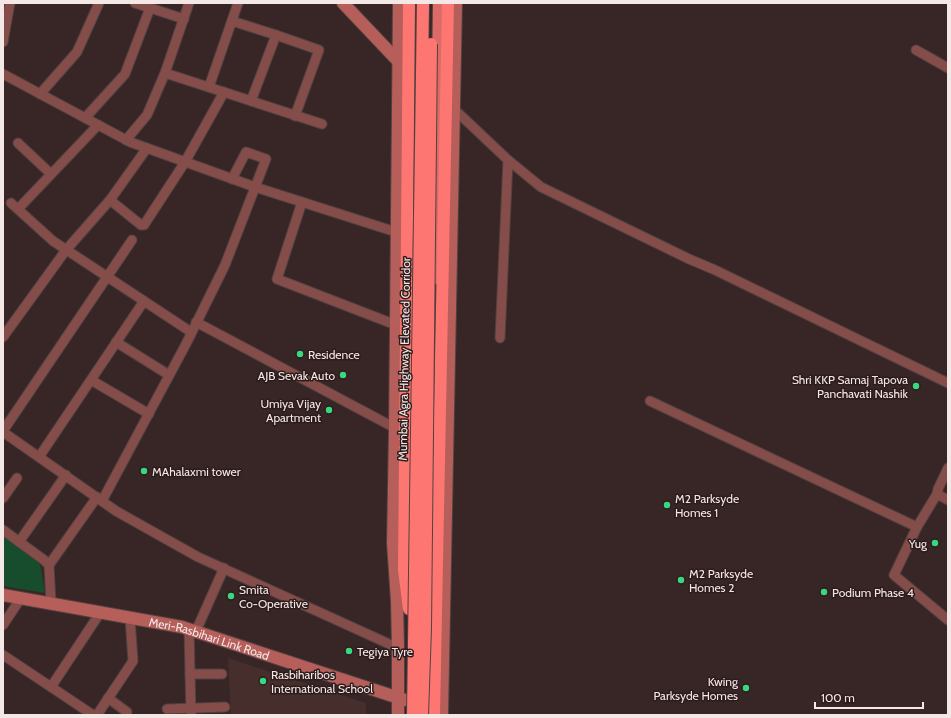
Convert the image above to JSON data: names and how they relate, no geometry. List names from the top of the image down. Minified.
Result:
{"streets":{"highway":["Mumbai Agra Highway Elevated Corridor"],"street":["Meri-Rasbihari Link Road"]},"crossings":[["Mumbai Agra Highway Elevated Corridor","Meri-Rasbihari Link Road"]],"places":["Residence","AJB Sevak Auto","Shri KKP Samaj Tapova Panchavati Nashik","Umiya Vijay Apartment","MAhalaxmi tower","M2 Parksyde Homes 1","Yug","M2 Parksyde Homes 2","Podium Phase 4","Smita Co-Operative","Tegiya Tyre","Rasbiharibos International School","Kwing Parksyde Homes"],"scale_bar":"100 m"}
